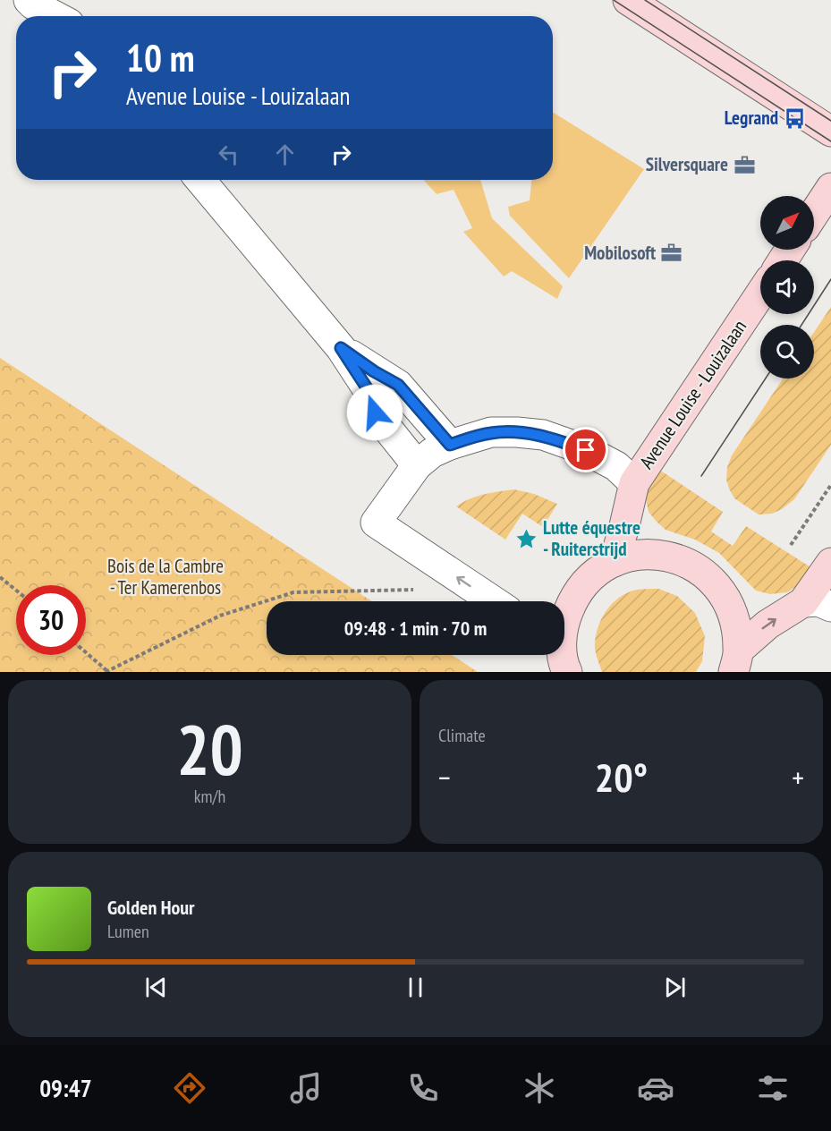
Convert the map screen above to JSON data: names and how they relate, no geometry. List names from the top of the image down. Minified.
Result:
{"streets":{"main road":["Avenue Louise - Louizalaan"]},"parks":["Bois de la Cambre - Ter Kamerenbos"],"places":{"bus stop":["Legrand"],"office":["Silversquare","Mobilosoft"],"place":["Lutte équestre - Ruiterstrijd"]},"north":"top right","page":{"turn":["10 m","Avenue Louise - Louizalaan"],"limit":"30","trip":"09:48 · 1 min · 70 m","tile":[["20","km/h"],"Climate"],"heat":["−","20°","+"],"song":["Golden Hour","Lumen"],"tabs":"09:47"}}
